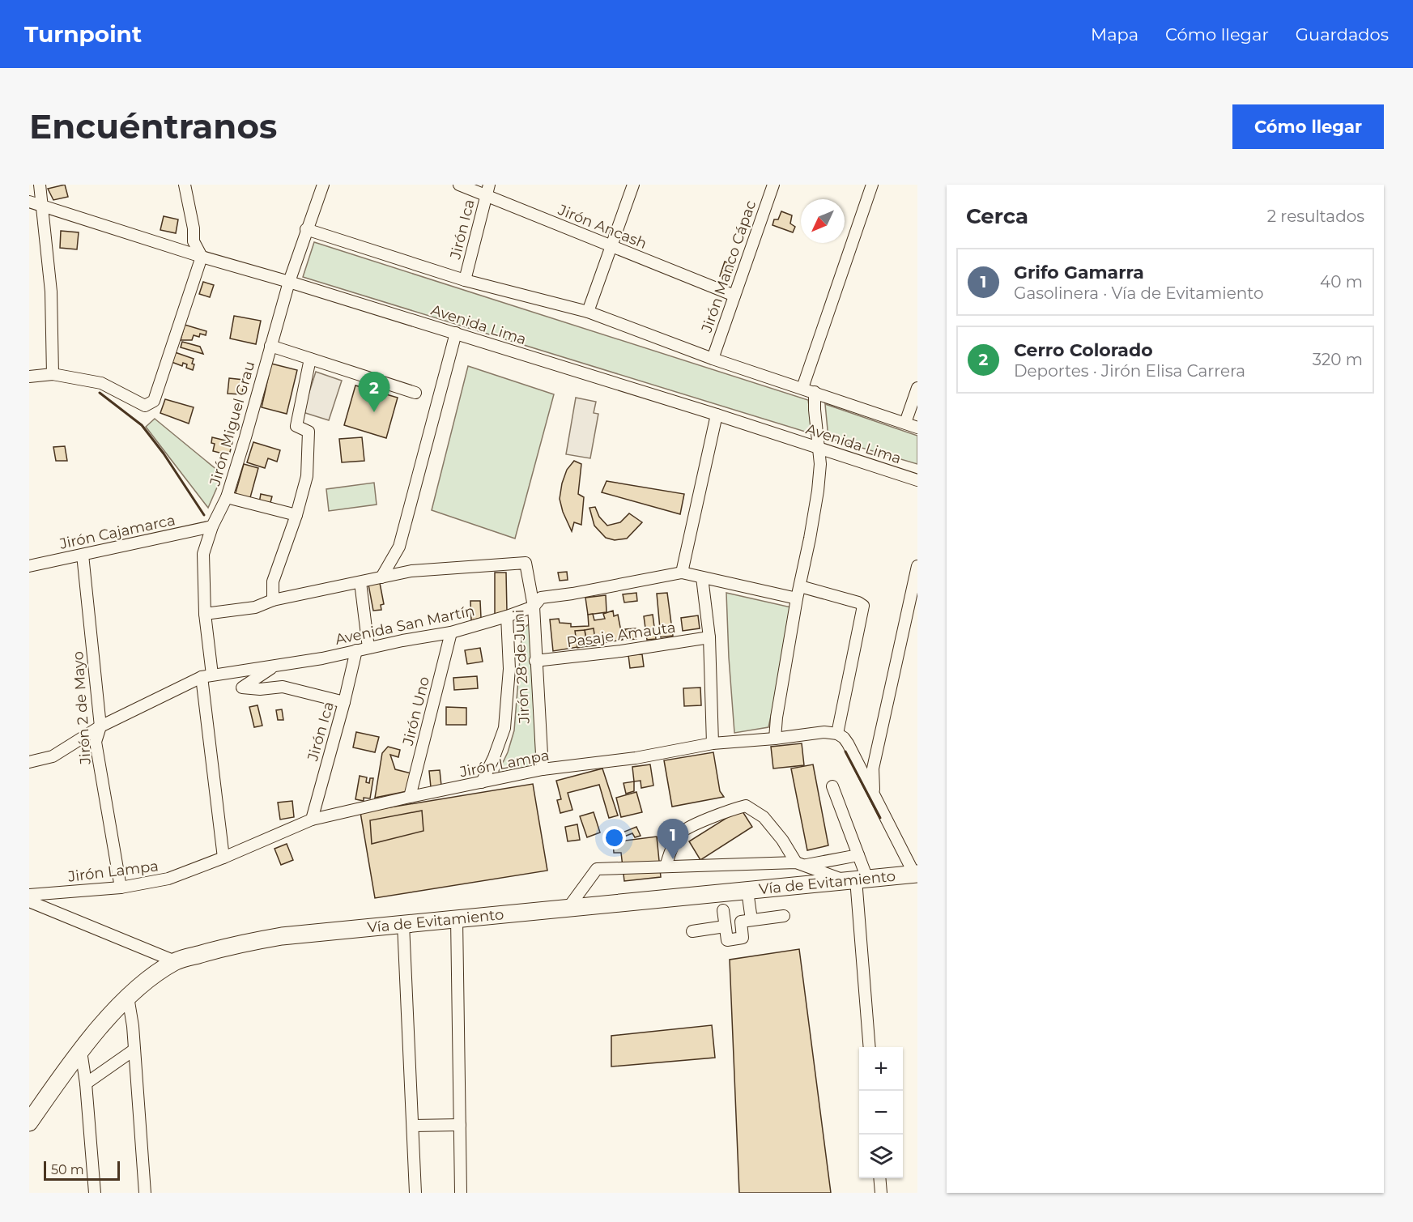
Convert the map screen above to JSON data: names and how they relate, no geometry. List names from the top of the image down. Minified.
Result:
{"streets":{"highway":["Vía de Evitamiento"],"street":["Jirón Ancash","Jirón Ica","Jirón Manco Cápac","Avenida Lima","Jirón Miguel Grau","Jirón Cajamarca","Avenida San Martín","Pasaje Amauta","Jirón 28 de Juni","Jirón 2 de Mayo","Jirón Uno","Jirón Lampa"]},"crossings":[["Jirón Ancash","Jirón Ica"],["Jirón Ancash","Jirón Manco Cápac"],["Jirón Ica","Avenida San Martín"],["Jirón Ica","Jirón Lampa"],["Avenida Lima","Jirón Miguel Grau"],["Jirón Miguel Grau","Jirón Cajamarca"],["Jirón Miguel Grau","Avenida San Martín"],["Jirón Miguel Grau","Jirón Lampa"],["Jirón Cajamarca","Jirón 2 de Mayo"],["Avenida San Martín","Jirón 28 de Juni"],["Avenida San Martín","Jirón 2 de Mayo"],["Avenida San Martín","Jirón Uno"],["Pasaje Amauta","Jirón 28 de Juni"],["Jirón 28 de Juni","Jirón Lampa"],["Jirón 2 de Mayo","Jirón Lampa"],["Jirón Uno","Jirón Lampa"]],"scale_bar":"50 m","north":"bottom left","page":{"header":"Turnpoint","nav":["Mapa","Cómo llegar","Guardados"],"buttons":"Cómo llegar","title":"Encuéntranos","heading":["Cerca","2 resultados"],"list":[{"mark":"1","name":"Grifo Gamarra","note":"Gasolinera · Vía de Evitamiento","value":"40 m"},{"mark":"2","name":"Cerro Colorado","note":"Deportes · Jirón Elisa Carrera","value":"320 m"}],"pins":["2","1"],"map_buttons":["+","−"],"scale":"50 m"}}
